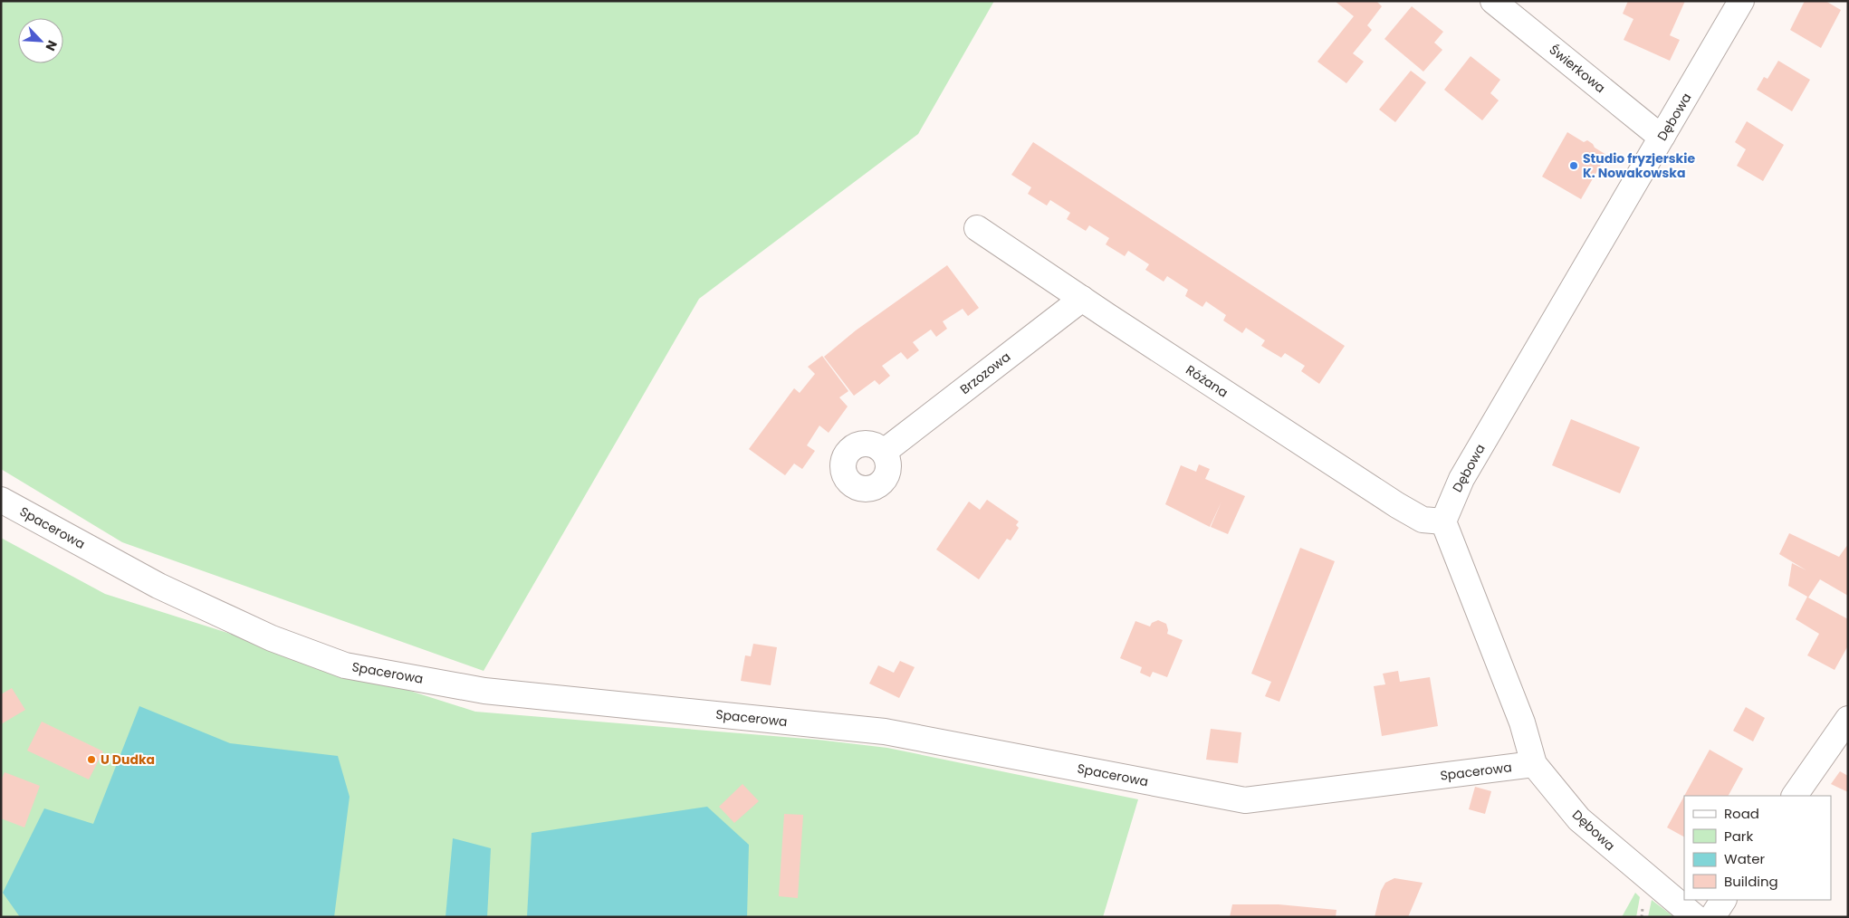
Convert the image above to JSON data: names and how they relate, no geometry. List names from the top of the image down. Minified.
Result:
{"streets":{"street":["Świerkowa","Dębowa","Brzozowa","Różana","Spacerowa"]},"crossings":[["Świerkowa","Dębowa"],["Dębowa","Różana"],["Dębowa","Spacerowa"],["Brzozowa","Różana"]],"places":["Studio fryzjerskie K. Nowakowska","U Dudka"],"legend":["Road","Park","Water","Building"],"north":"bottom right"}
